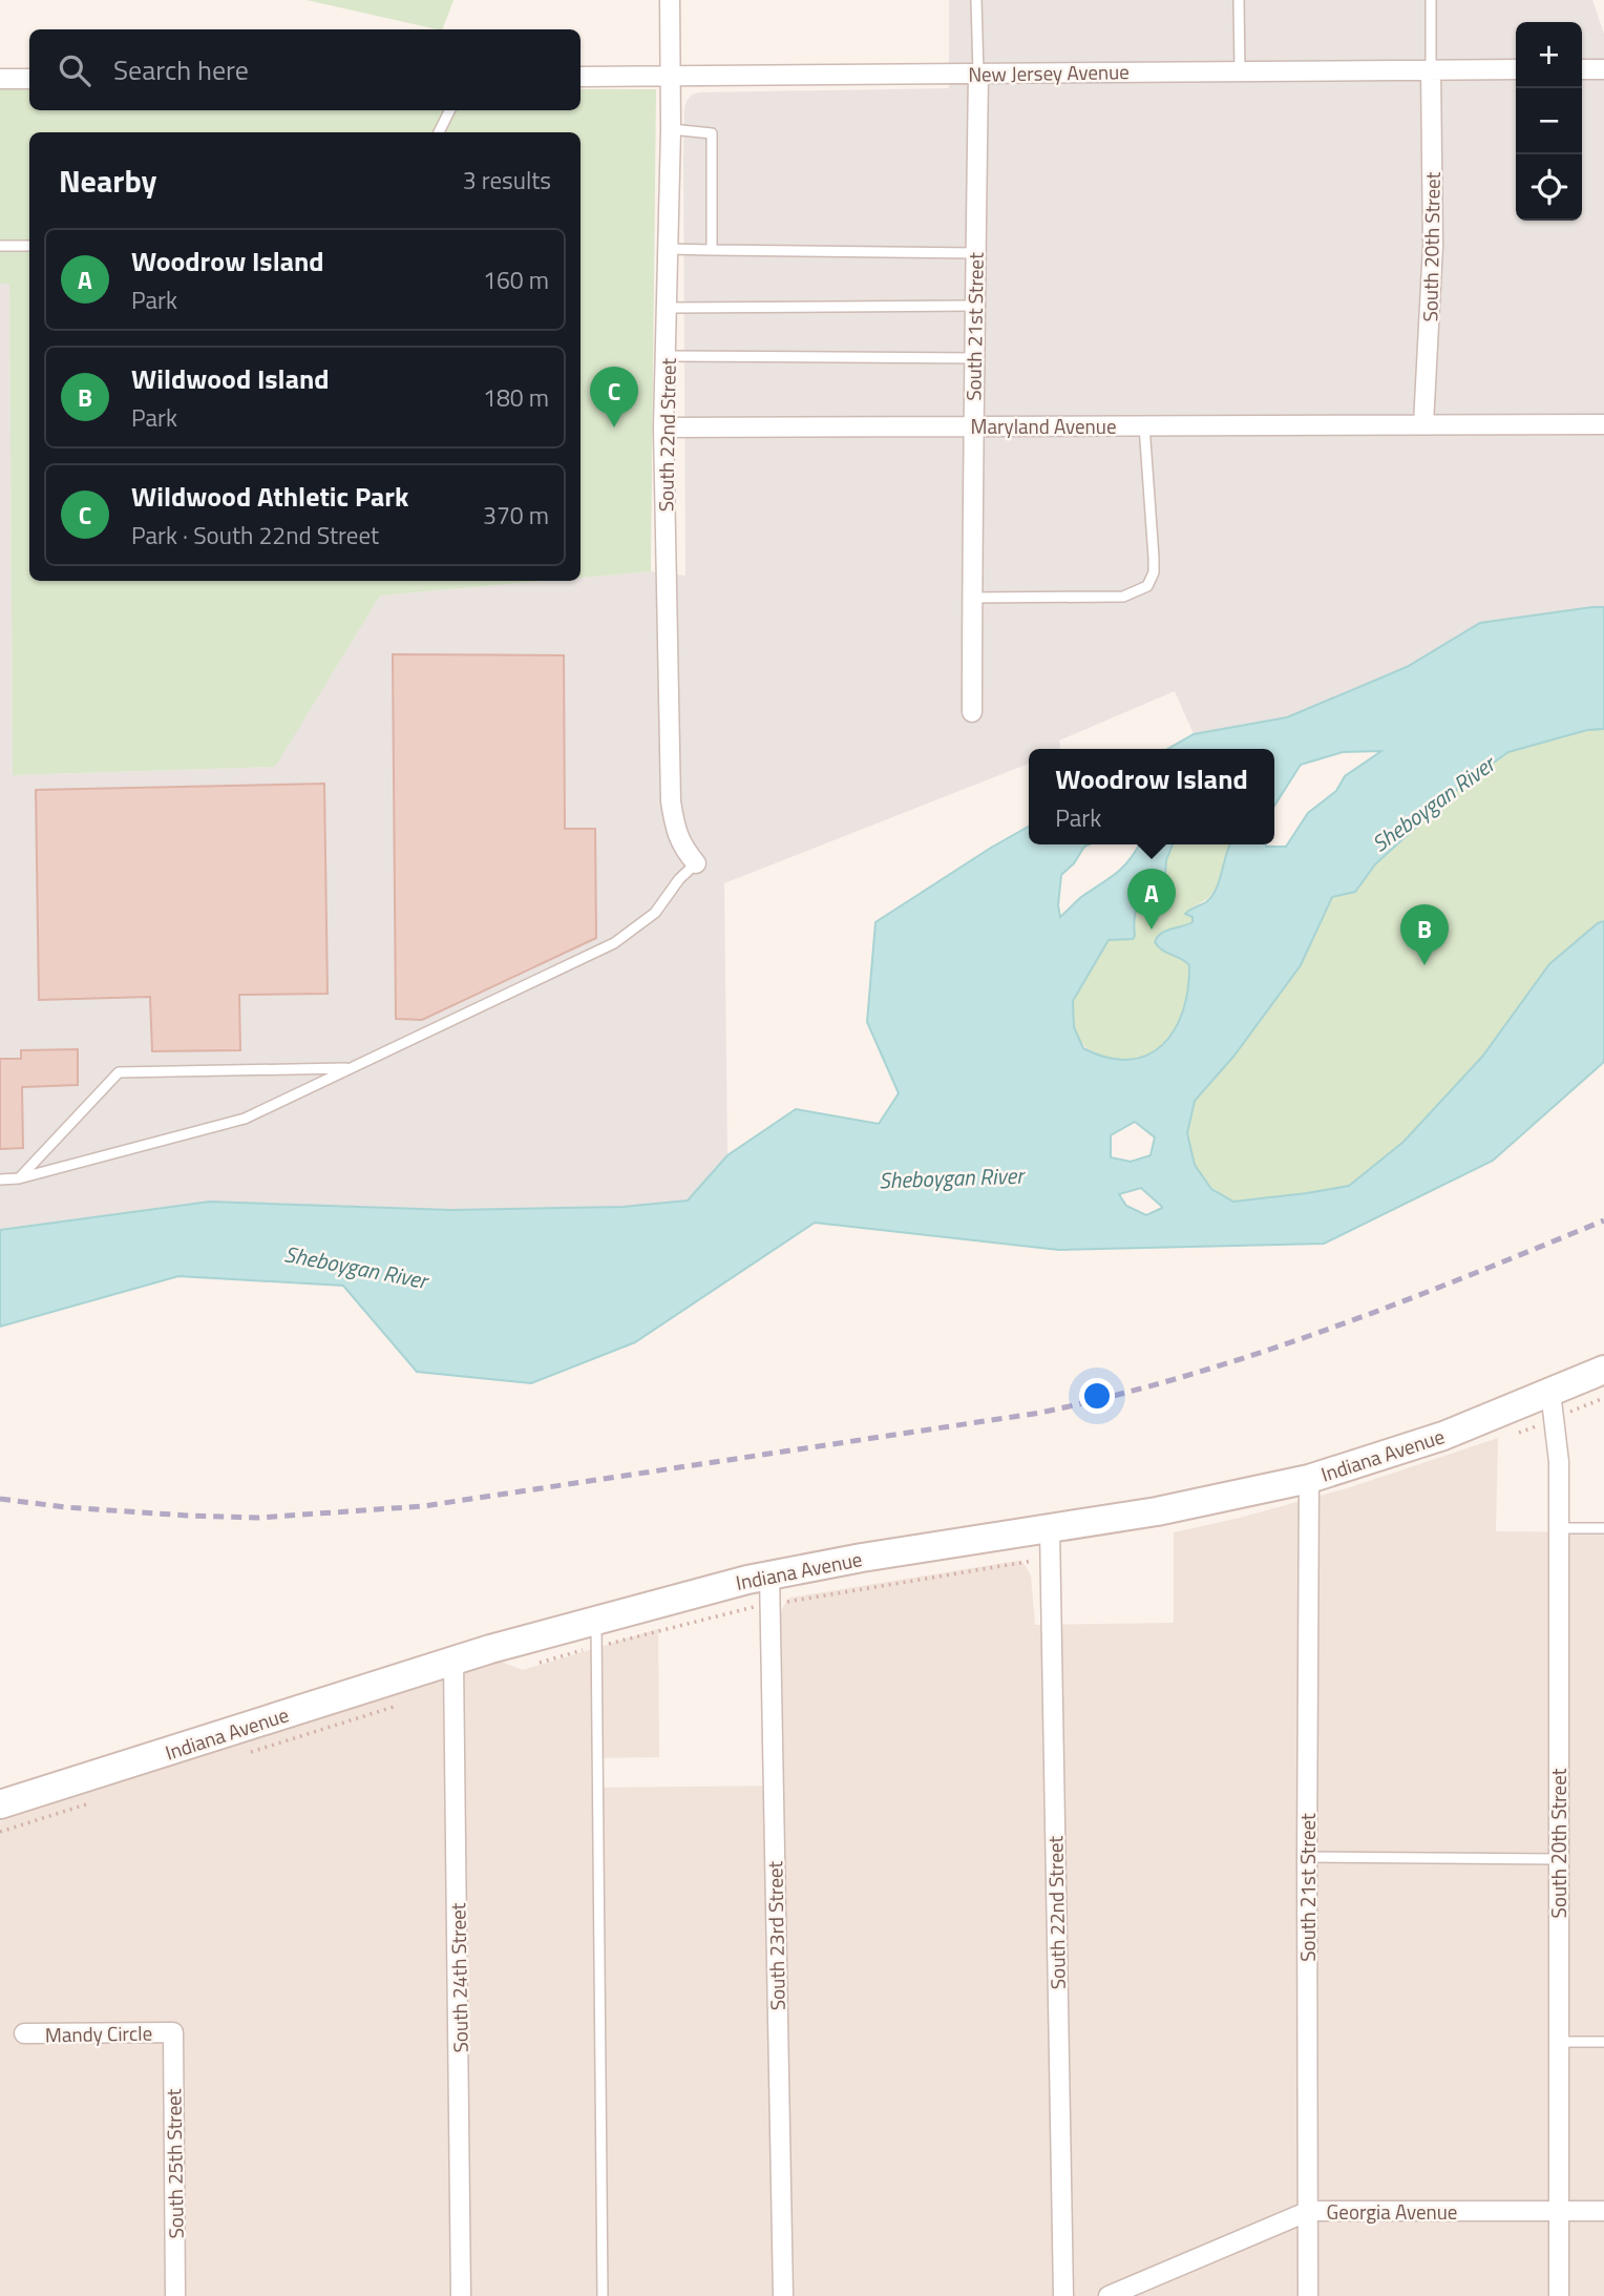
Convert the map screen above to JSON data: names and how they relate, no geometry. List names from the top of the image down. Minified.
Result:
{"streets":{"main road":["Indiana Avenue"],"street":["New Jersey Avenue","South 20th Street","South 21st Street","Maryland Avenue","South 22nd Street","South 23rd Street","South 24th Street","Mandy Circle","South 25th Street","Georgia Avenue"]},"crossings":[["New Jersey Avenue","South 20th Street"],["New Jersey Avenue","South 21st Street"],["New Jersey Avenue","South 22nd Street"],["South 20th Street","Maryland Avenue"],["South 20th Street","Indiana Avenue"],["South 20th Street","Georgia Avenue"],["South 21st Street","Maryland Avenue"],["South 21st Street","Indiana Avenue"],["South 21st Street","Georgia Avenue"],["Maryland Avenue","South 22nd Street"],["South 22nd Street","Indiana Avenue"],["Indiana Avenue","South 23rd Street"],["Indiana Avenue","South 24th Street"],["Mandy Circle","South 25th Street"]],"water":["Sheboygan River"],"page":{"map_buttons":["+","−"],"search":"Search here","heading":["Nearby","3 results"],"list":[{"mark":"A","name":"Woodrow Island","note":"Park","value":"160 m"},{"mark":"B","name":"Wildwood Island","note":"Park","value":"180 m"},{"mark":"C","name":"Wildwood Athletic Park","note":"Park · South 22nd Street","value":"370 m"}],"pins":["C","A","B"],"popup":["Woodrow Island","Park"]}}
